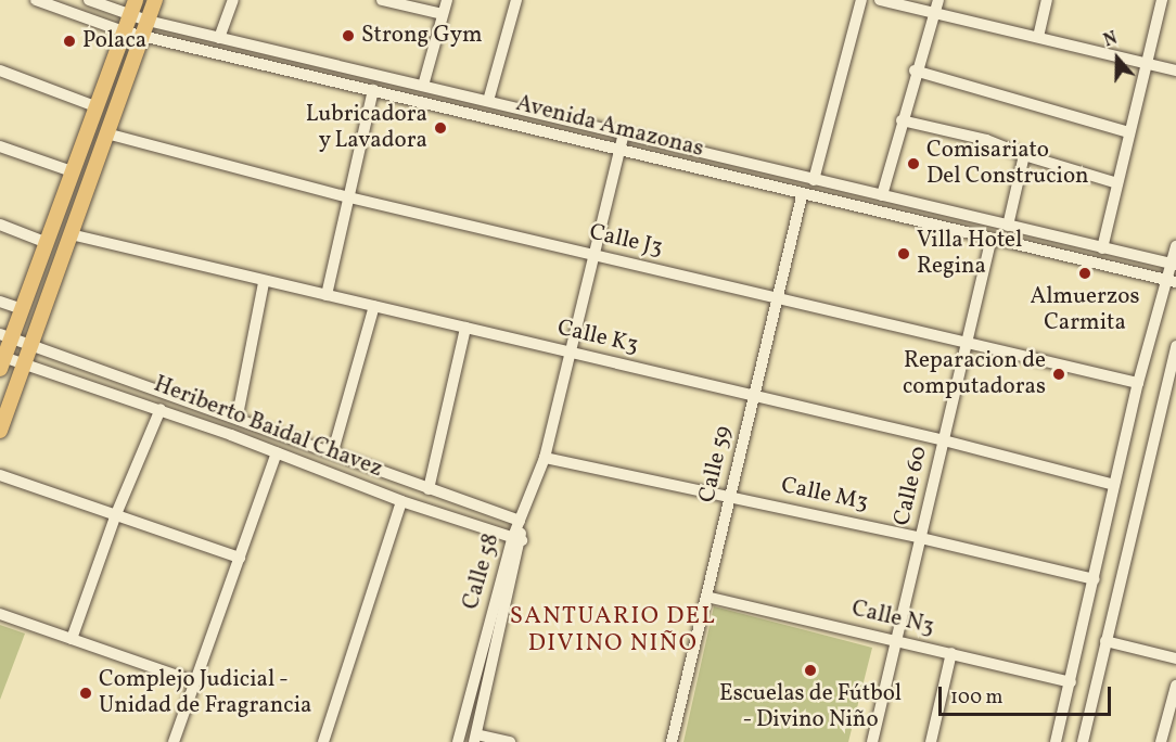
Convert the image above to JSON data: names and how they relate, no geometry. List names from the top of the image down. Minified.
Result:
{"streets":{"street":["Avenida Amazonas","Calle J3","Calle K3","Heriberto Baidal Chavez","Calle 59","Calle 60","Calle M3","Calle 58","Calle N3"]},"crossings":[["Avenida Amazonas","Calle 59"],["Avenida Amazonas","Calle 60"],["Calle J3","Calle 59"],["Calle J3","Calle 60"],["Calle K3","Calle 59"],["Calle K3","Calle 60"],["Heriberto Baidal Chavez","Calle 58"],["Calle 59","Calle M3"],["Calle 59","Calle N3"],["Calle 60","Calle M3"],["Calle 60","Calle N3"]],"districts":["SANTUARIO DEL DIVINO NIÑO"],"places":["Strong Gym","Polaca","Lubricadora y Lavadora","Comisariato Del Construcion","Villa Hotel Regina","Almuerzos Carmita","Reparacion de computadoras","Escuelas de Fútbol - Divino Niño","Complejo Judicial - Unidad de Fragrancia"],"scale_bar":"100 m","north":"top"}
